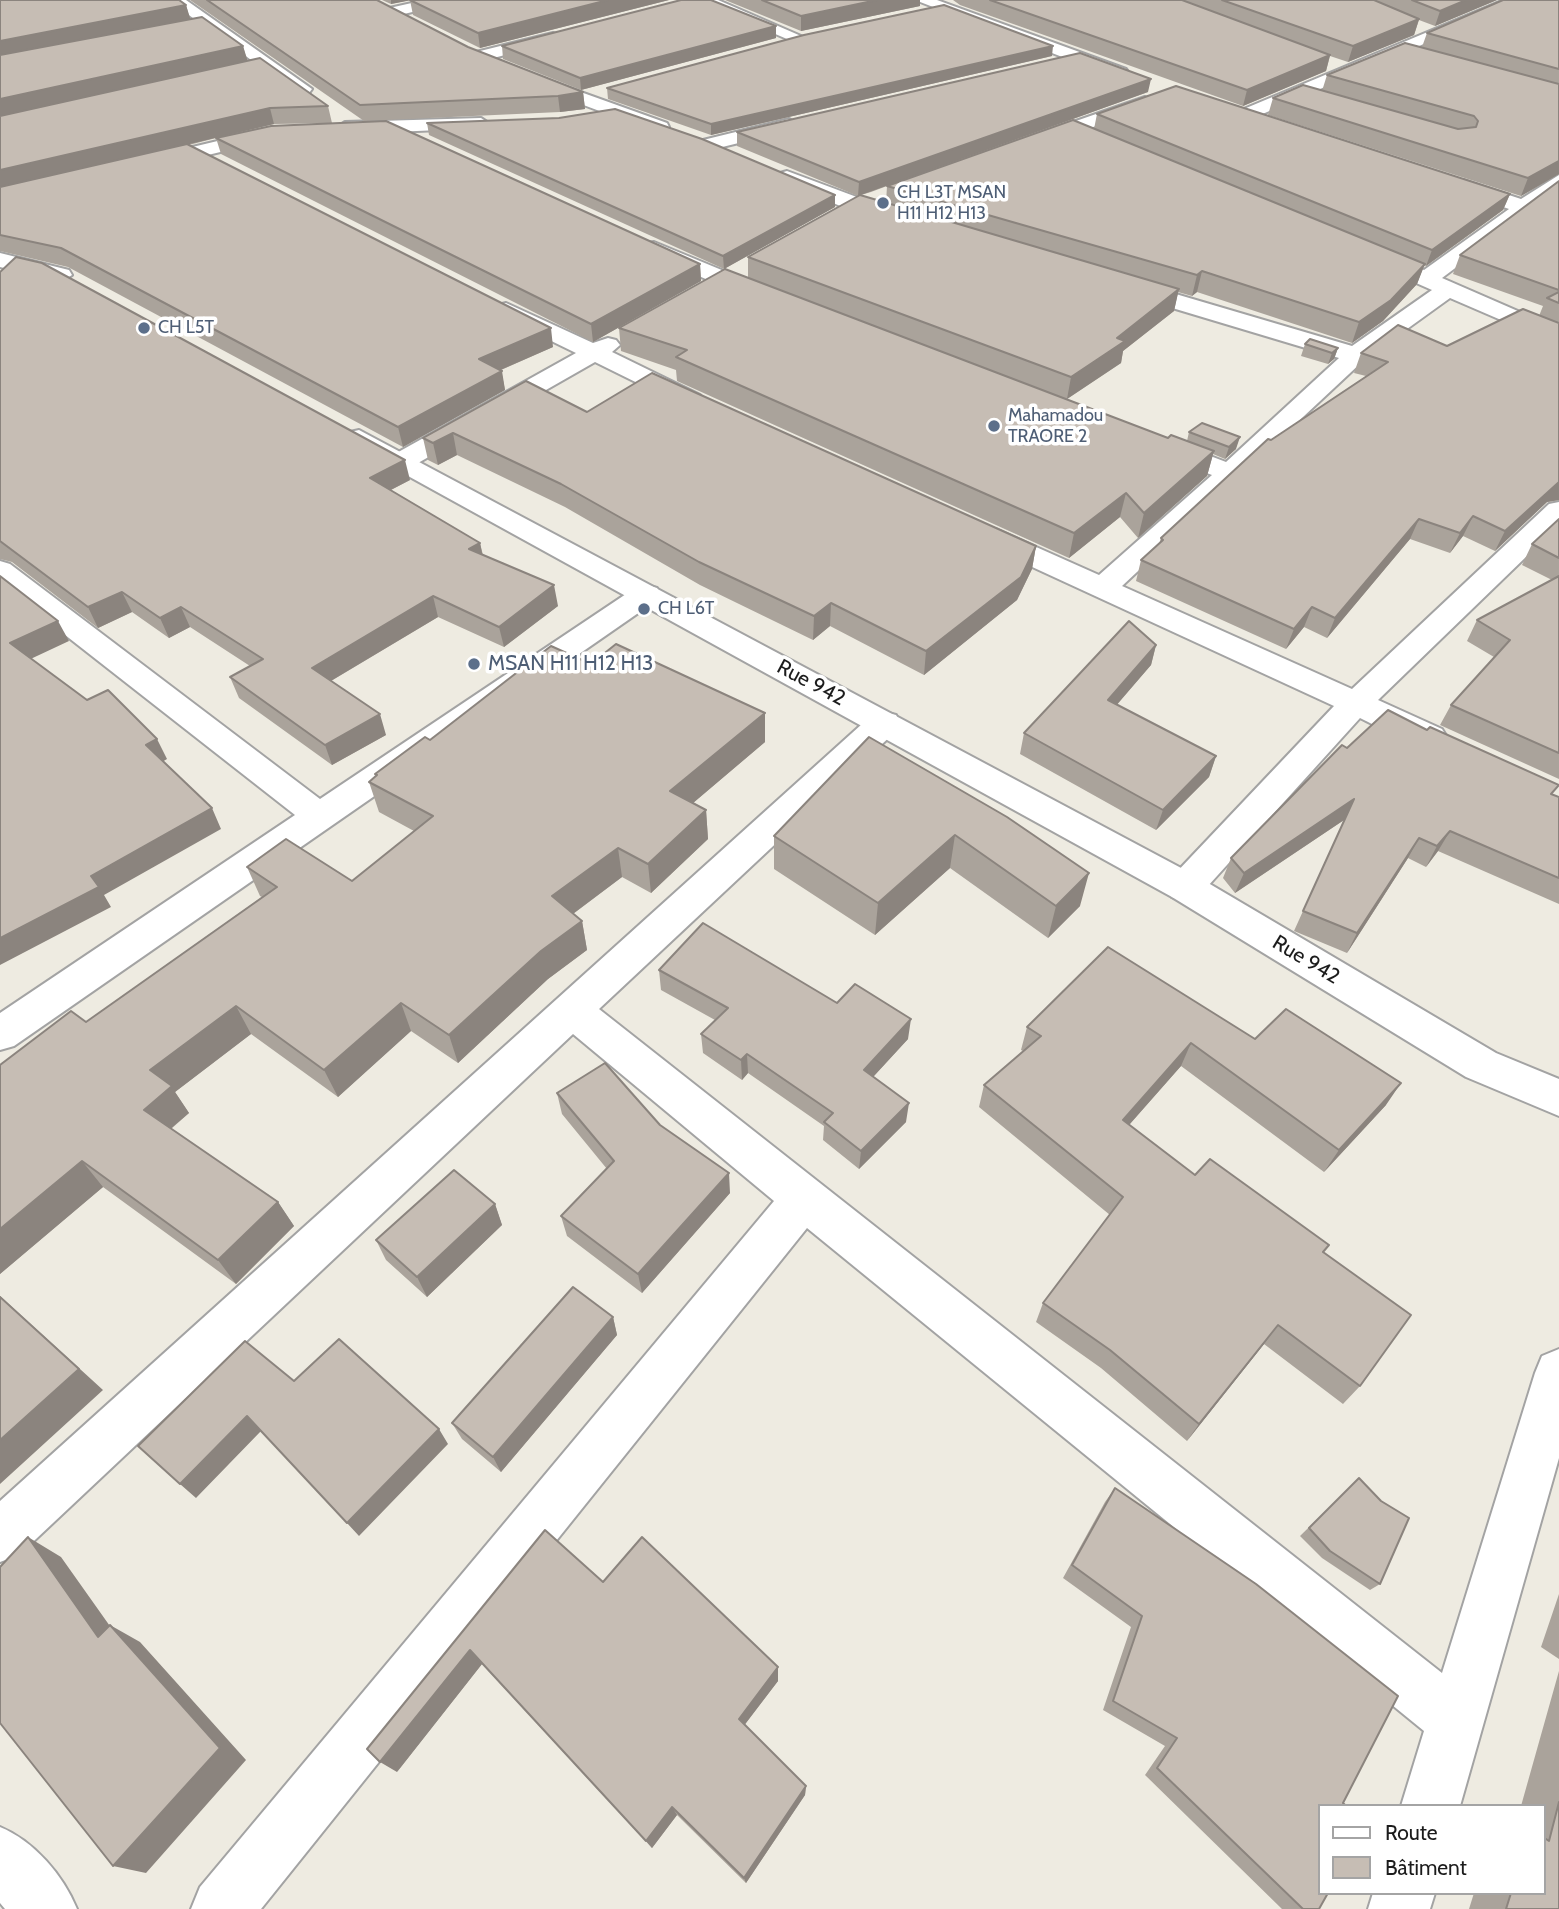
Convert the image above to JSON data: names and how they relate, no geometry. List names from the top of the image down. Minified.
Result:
{"streets":{"street":["Rue 942"]},"places":["CH L3T MSAN H11 H12 H13","CH L5T","Mahamadou TRAORE 2","CH L6T","MSAN H11 H12 H13"],"legend":["Route","Bâtiment"]}
